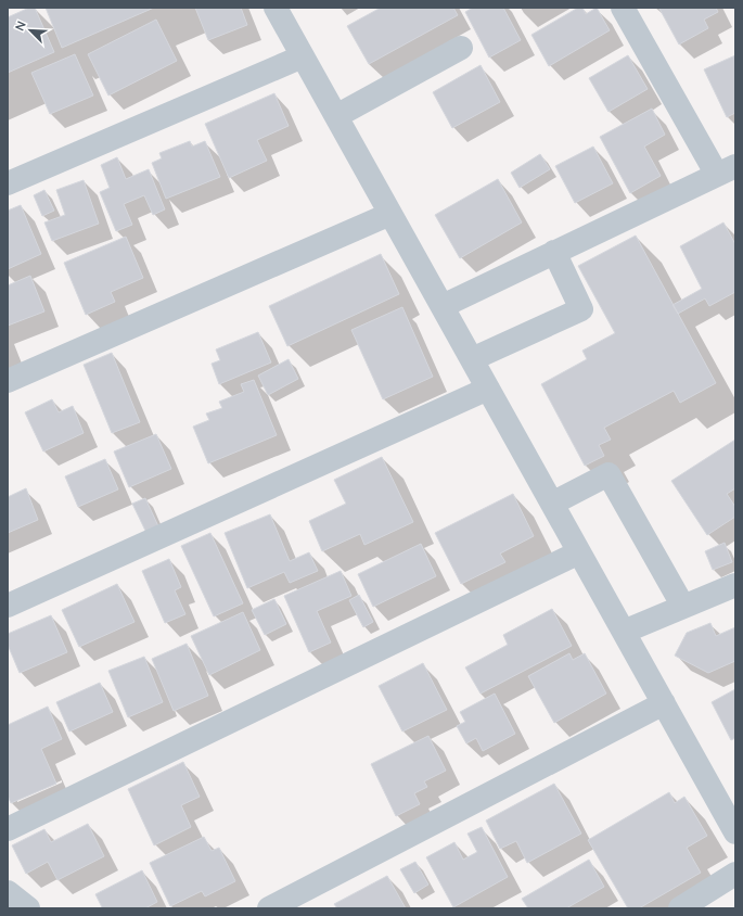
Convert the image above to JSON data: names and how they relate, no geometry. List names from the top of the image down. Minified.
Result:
{"north":"top left"}
